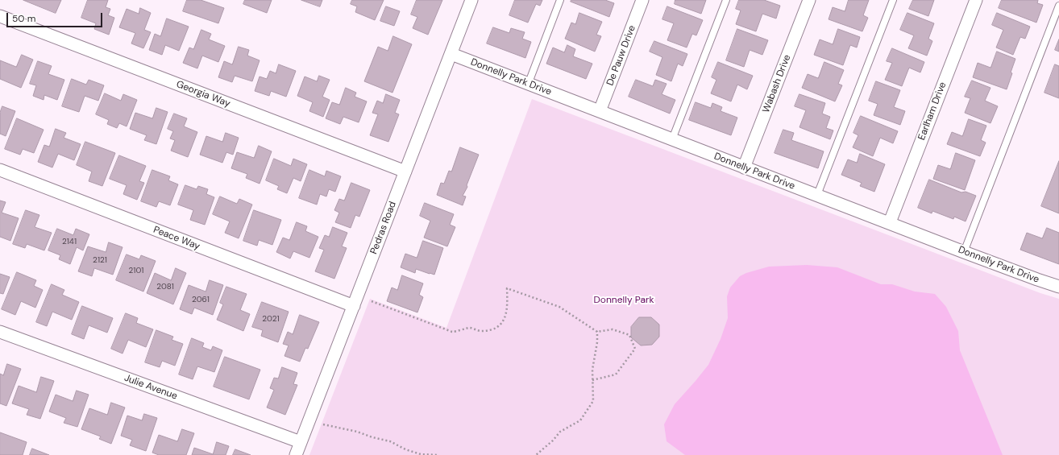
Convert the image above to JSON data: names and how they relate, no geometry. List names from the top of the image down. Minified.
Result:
{"streets":{"street":["De Pauw Drive","Donnelly Park Drive","Wabash Drive","Georgia Way","Earlham Drive","Pedras Road","Peace Way","Julie Avenue"]},"crossings":[["De Pauw Drive","Donnelly Park Drive"],["Donnelly Park Drive","Wabash Drive"],["Donnelly Park Drive","Earlham Drive"],["Donnelly Park Drive","Pedras Road"],["Georgia Way","Pedras Road"],["Pedras Road","Peace Way"],["Pedras Road","Julie Avenue"]],"parks":["Donnelly Park"],"house_numbers":["2141","2121","2101","2081","2061","2021"],"scale_bar":"50 m"}
